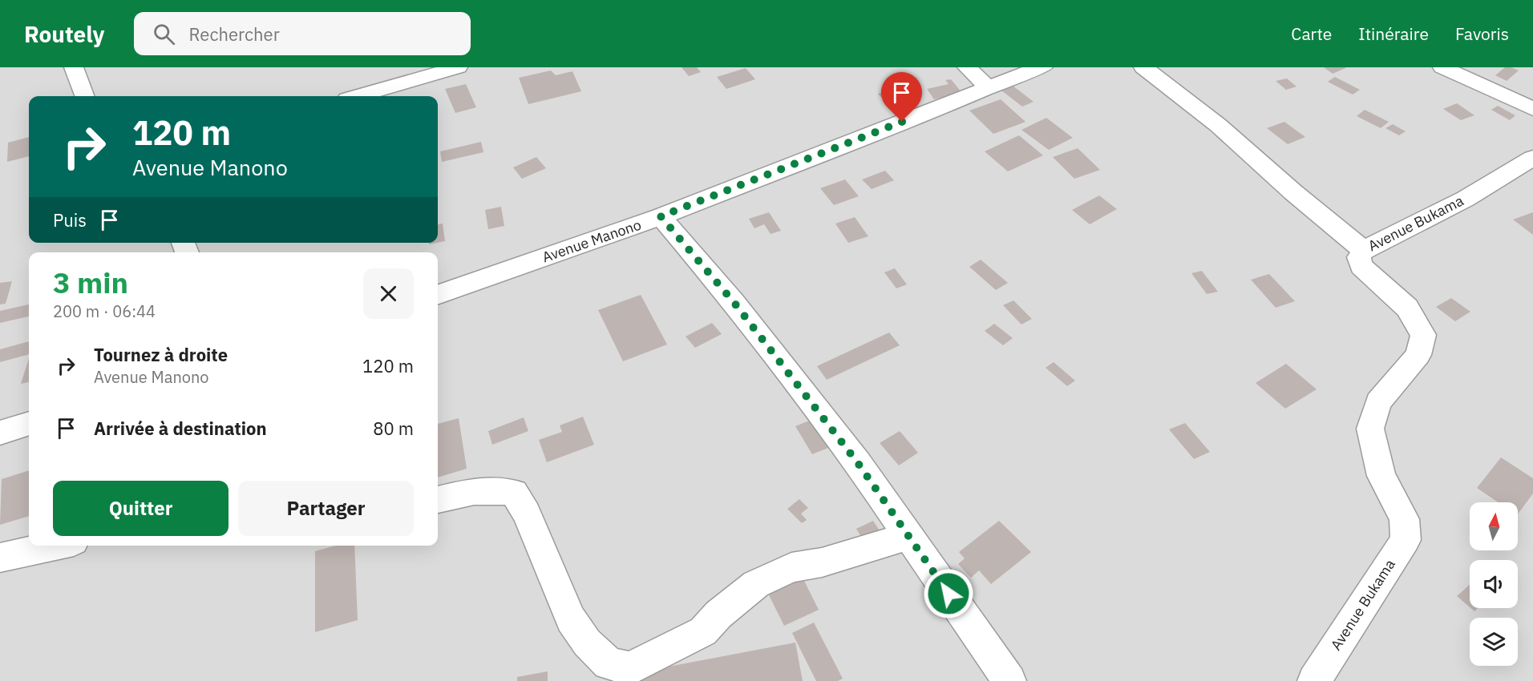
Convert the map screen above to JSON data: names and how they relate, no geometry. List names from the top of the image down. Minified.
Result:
{"streets":{"street":["Avenue Bukama","Avenue Manono"]},"north":"top","page":{"header":"Routely","search":"Rechercher","nav":["Carte","Itinéraire","Favoris"],"turn":["120 m","Avenue Manono"],"then":"Puis","heading":["3 min","200 m · 06:44"],"list":[{"name":"Tournez à droite","note":"Avenue Manono","value":"120 m"},{"name":"Arrivée à destination","value":"80 m"}],"buttons":["Quitter","Partager"]}}
